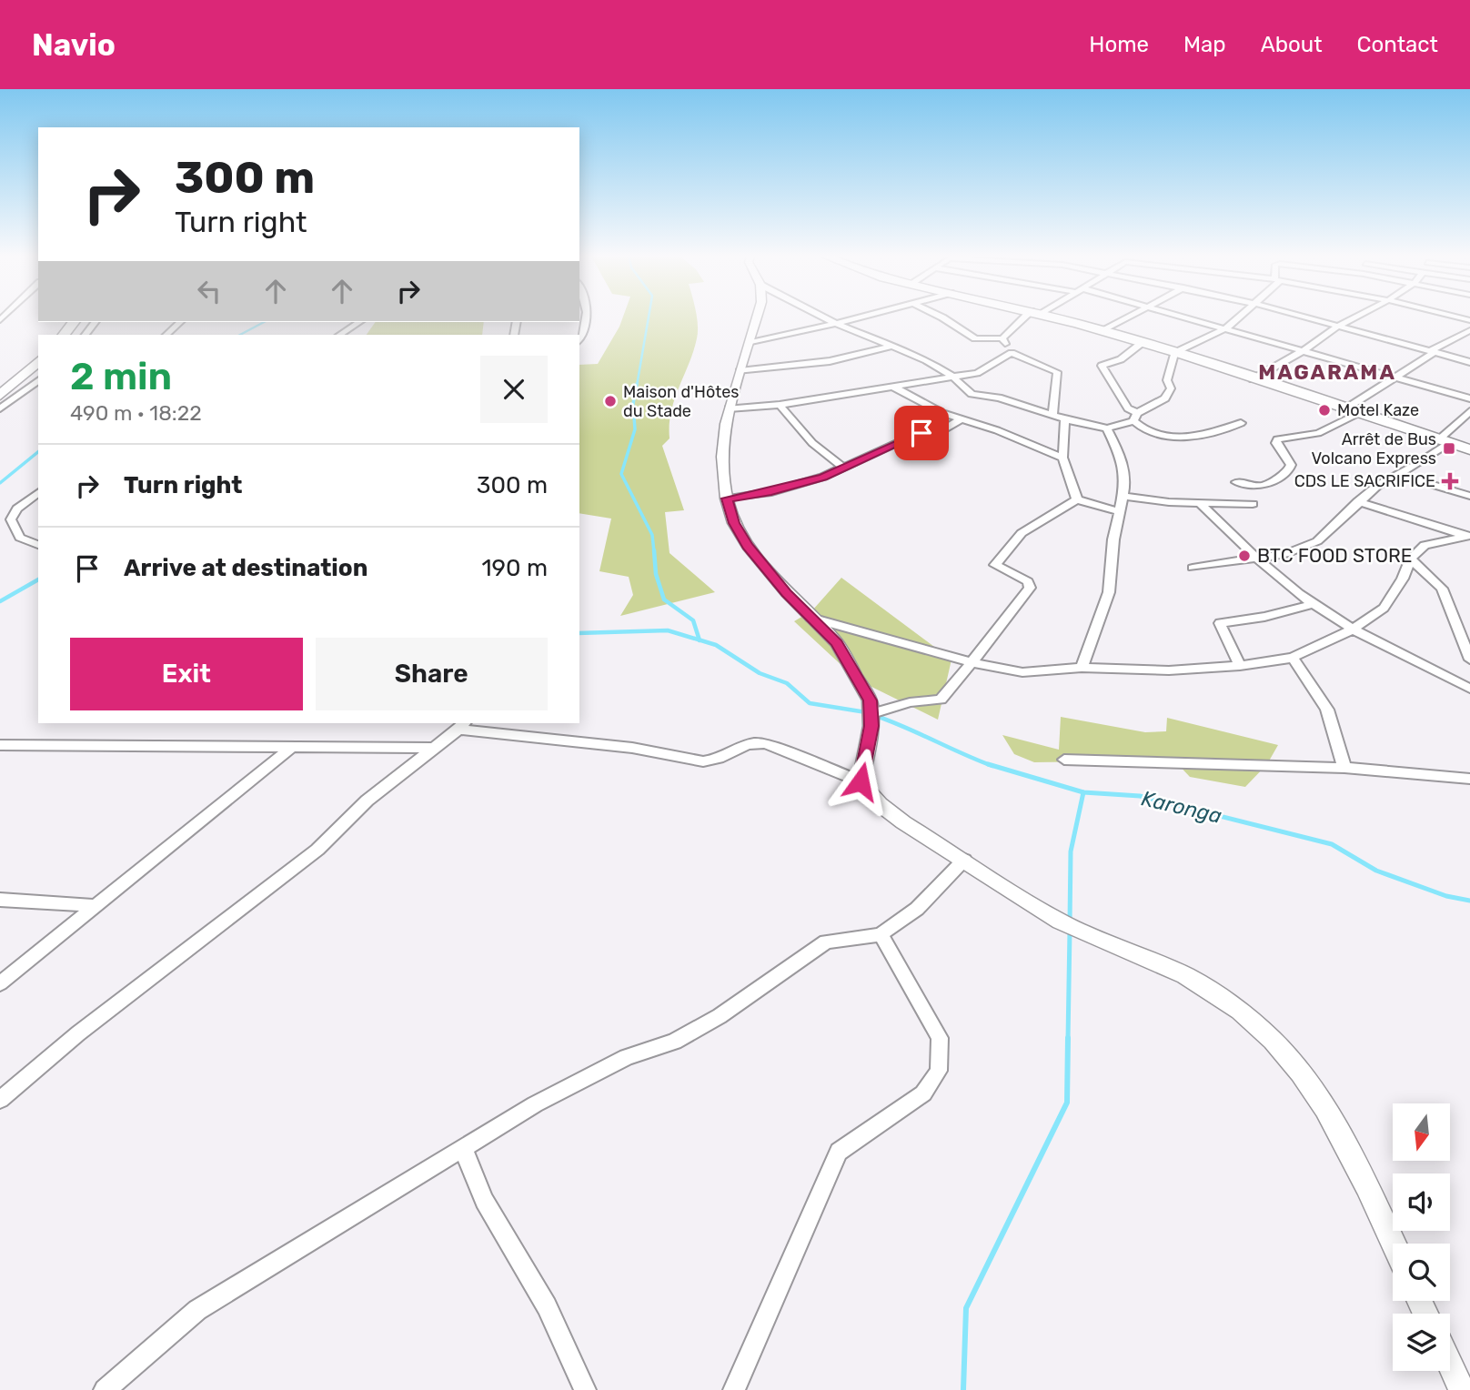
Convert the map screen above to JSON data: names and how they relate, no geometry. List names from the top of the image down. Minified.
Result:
{"districts":["MAGARAMA"],"water":["Karonga"],"places":{"other":["Maison d'Hôtes du Stade","Motel Kaze","BTC FOOD STORE"],"transit":["Arrêt de Bus Volcano Express"],"health":["CDS LE SACRIFICE"]},"north":"bottom","page":{"header":"Navio","nav":["Home","Map","About","Contact"],"turn":["300 m","Turn right"],"heading":["2 min","490 m · 18:22"],"list":[{"name":"Turn right","value":"300 m"},{"name":"Arrive at destination","value":"190 m"}],"buttons":["Exit","Share"]}}
